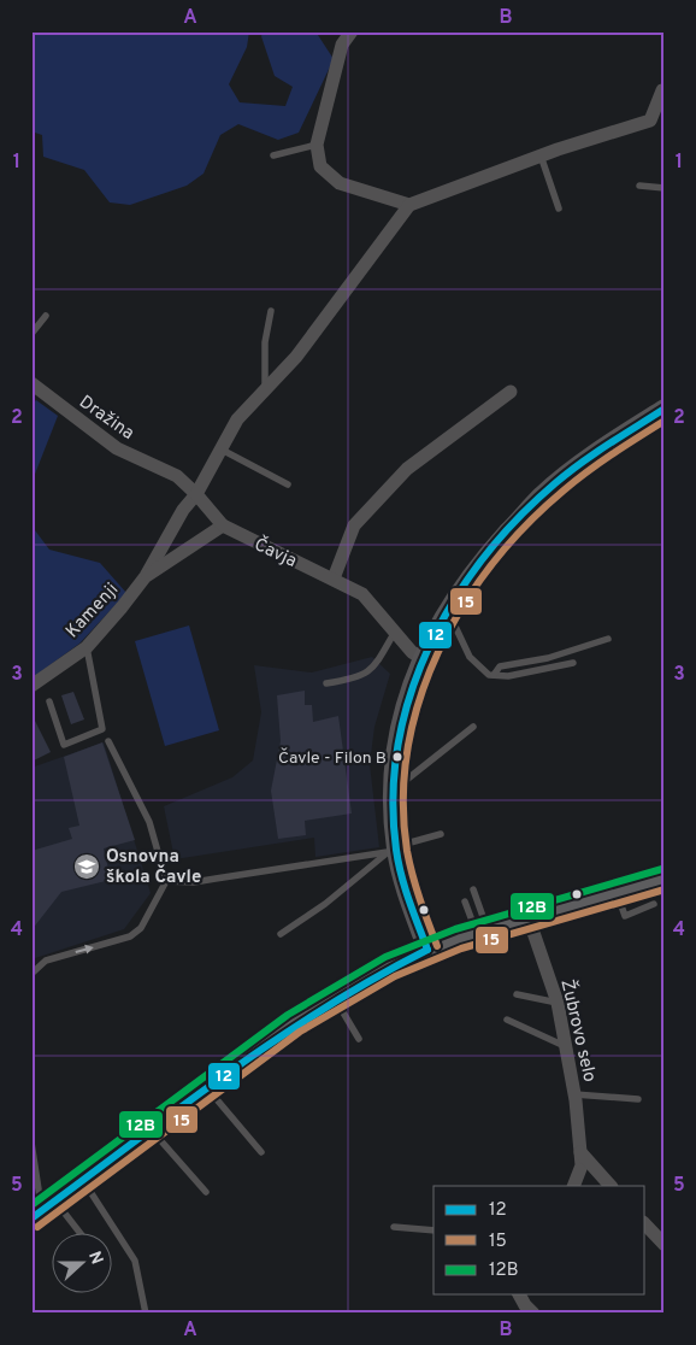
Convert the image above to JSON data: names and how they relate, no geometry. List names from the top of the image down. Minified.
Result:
{"streets":{"street":["Dražina","Čavja","Kamenji","Žubrovo selo"]},"crossings":[["Dražina","Čavja"],["Dražina","Kamenji"],["Čavja","Kamenji"]],"places":{"other":["Čavle - Filon B"],"school or university":["Osnovna škola Čavle"]},"lines":["transit line 12","transit line 15","transit line 12B"],"legend":["12","15","12B"],"north":"right","grid":{"columns":["A","B"],"rows":["1","2","3","4","5"]}}
